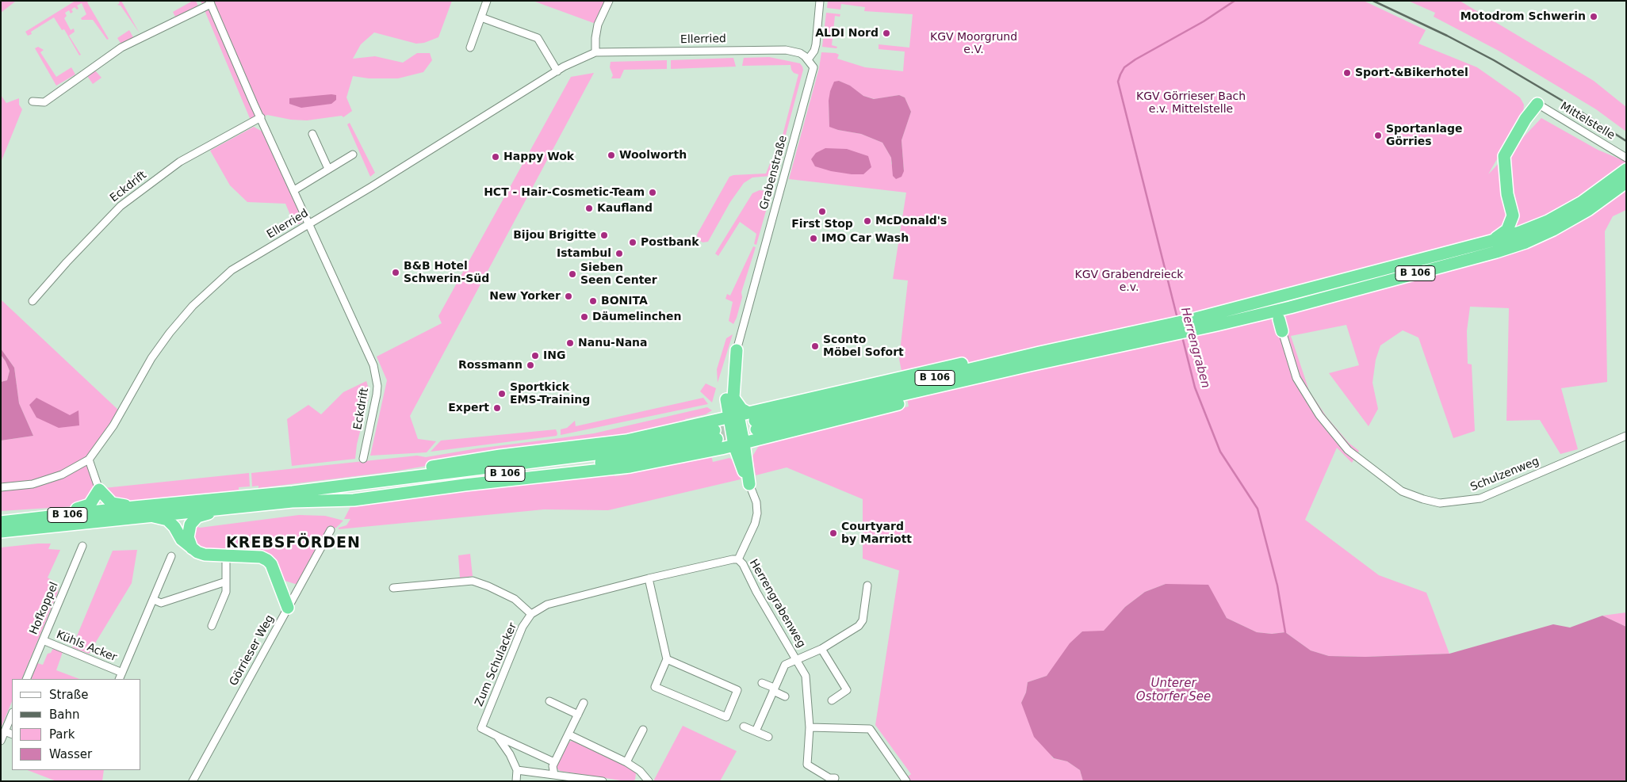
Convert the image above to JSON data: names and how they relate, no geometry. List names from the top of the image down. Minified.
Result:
{"streets":{"highway":["B 106"],"street":["Ellerried","Mittelstelle","Grabenstraße","Eckdrift","Schulzenweg","Herrengrabenweg","Hofkoppel","Kühls Acker","Görrieser Weg","Zum Schulacker"]},"crossings":[["Ellerried","Grabenstraße"],["Ellerried","Eckdrift"],["Herrengrabenweg","Zum Schulacker"],["Hofkoppel","Kühls Acker"]],"districts":["KREBSFÖRDEN"],"water":["Herrengraben","Unterer Ostorfer See"],"parks":["KGV Moorgrund e.V.","KGV Görrieser Bach e.v. Mittelstelle","KGV Grabendreieck e.v."],"places":["Motodrom Schwerin","ALDI Nord","Sport-&Bikerhotel","Sportanlage Görries","Woolworth","Happy Wok","HCT - Hair-Cosmetic-Team","Kaufland","First Stop","McDonald's","Bijou Brigitte","IMO Car Wash","Postbank","Istambul","B&B Hotel Schwerin-Süd","Sieben Seen Center","New Yorker","BONITA","Däumelinchen","Nanu-Nana","Sconto Möbel Sofort","ING","Rossmann","Sportkick EMS-Training","Expert","Courtyard by Marriott"],"legend":["Straße","Bahn","Park","Wasser"]}
